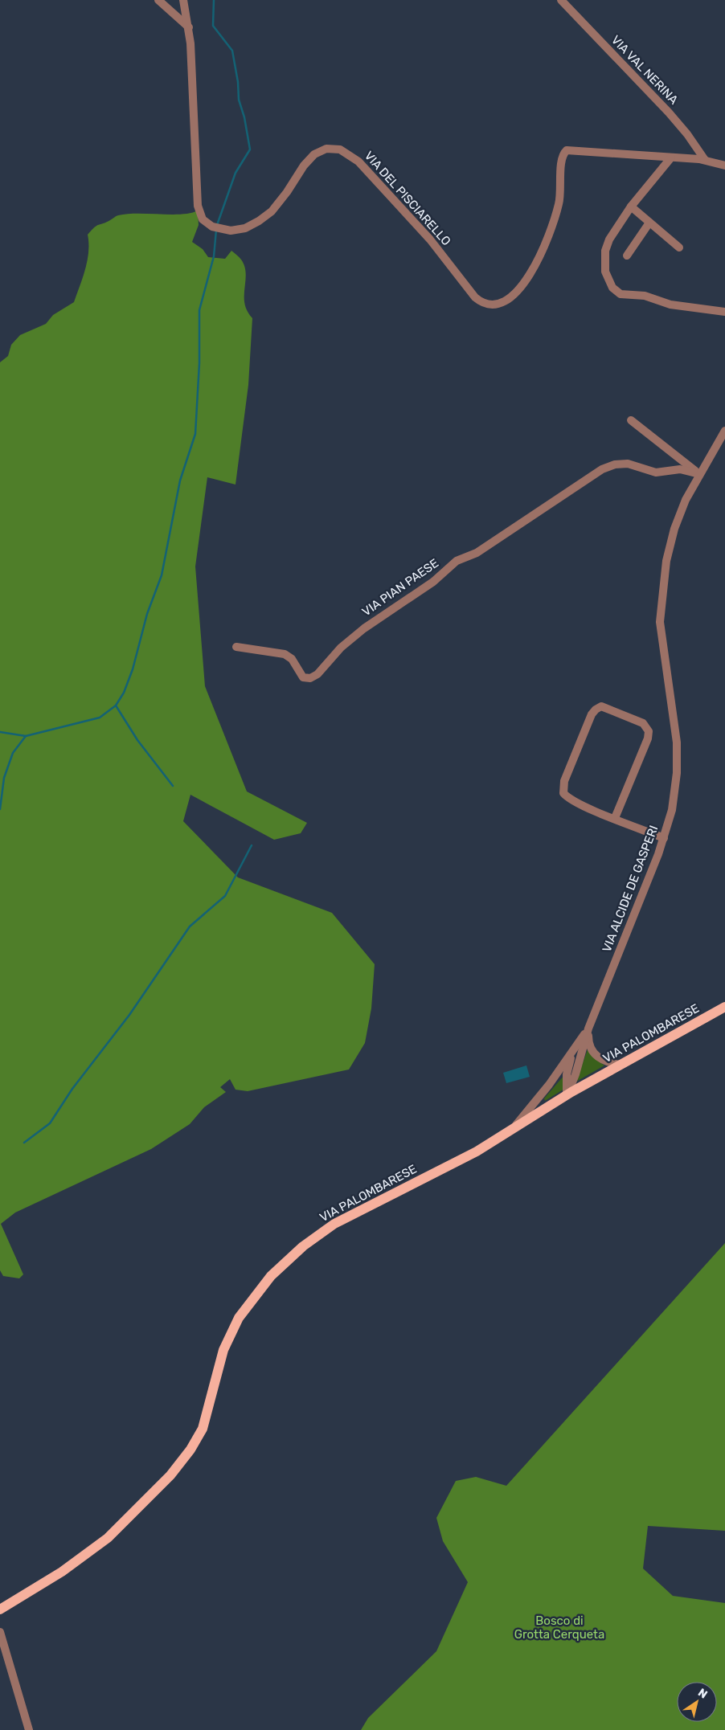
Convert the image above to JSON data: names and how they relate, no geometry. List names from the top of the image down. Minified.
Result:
{"streets":{"main road":["VIA PALOMBARESE"],"street":["VIA VAL NERINA","VIA DEL PISCIARELLO","VIA PIAN PAESE","VIA ALCIDE DE GASPERI"]},"crossings":[["VIA VAL NERINA","VIA DEL PISCIARELLO"],["VIA PIAN PAESE","VIA ALCIDE DE GASPERI"],["VIA ALCIDE DE GASPERI","VIA PALOMBARESE"]],"parks":["Bosco di Grotta Cerqueta"],"north":"top right"}
